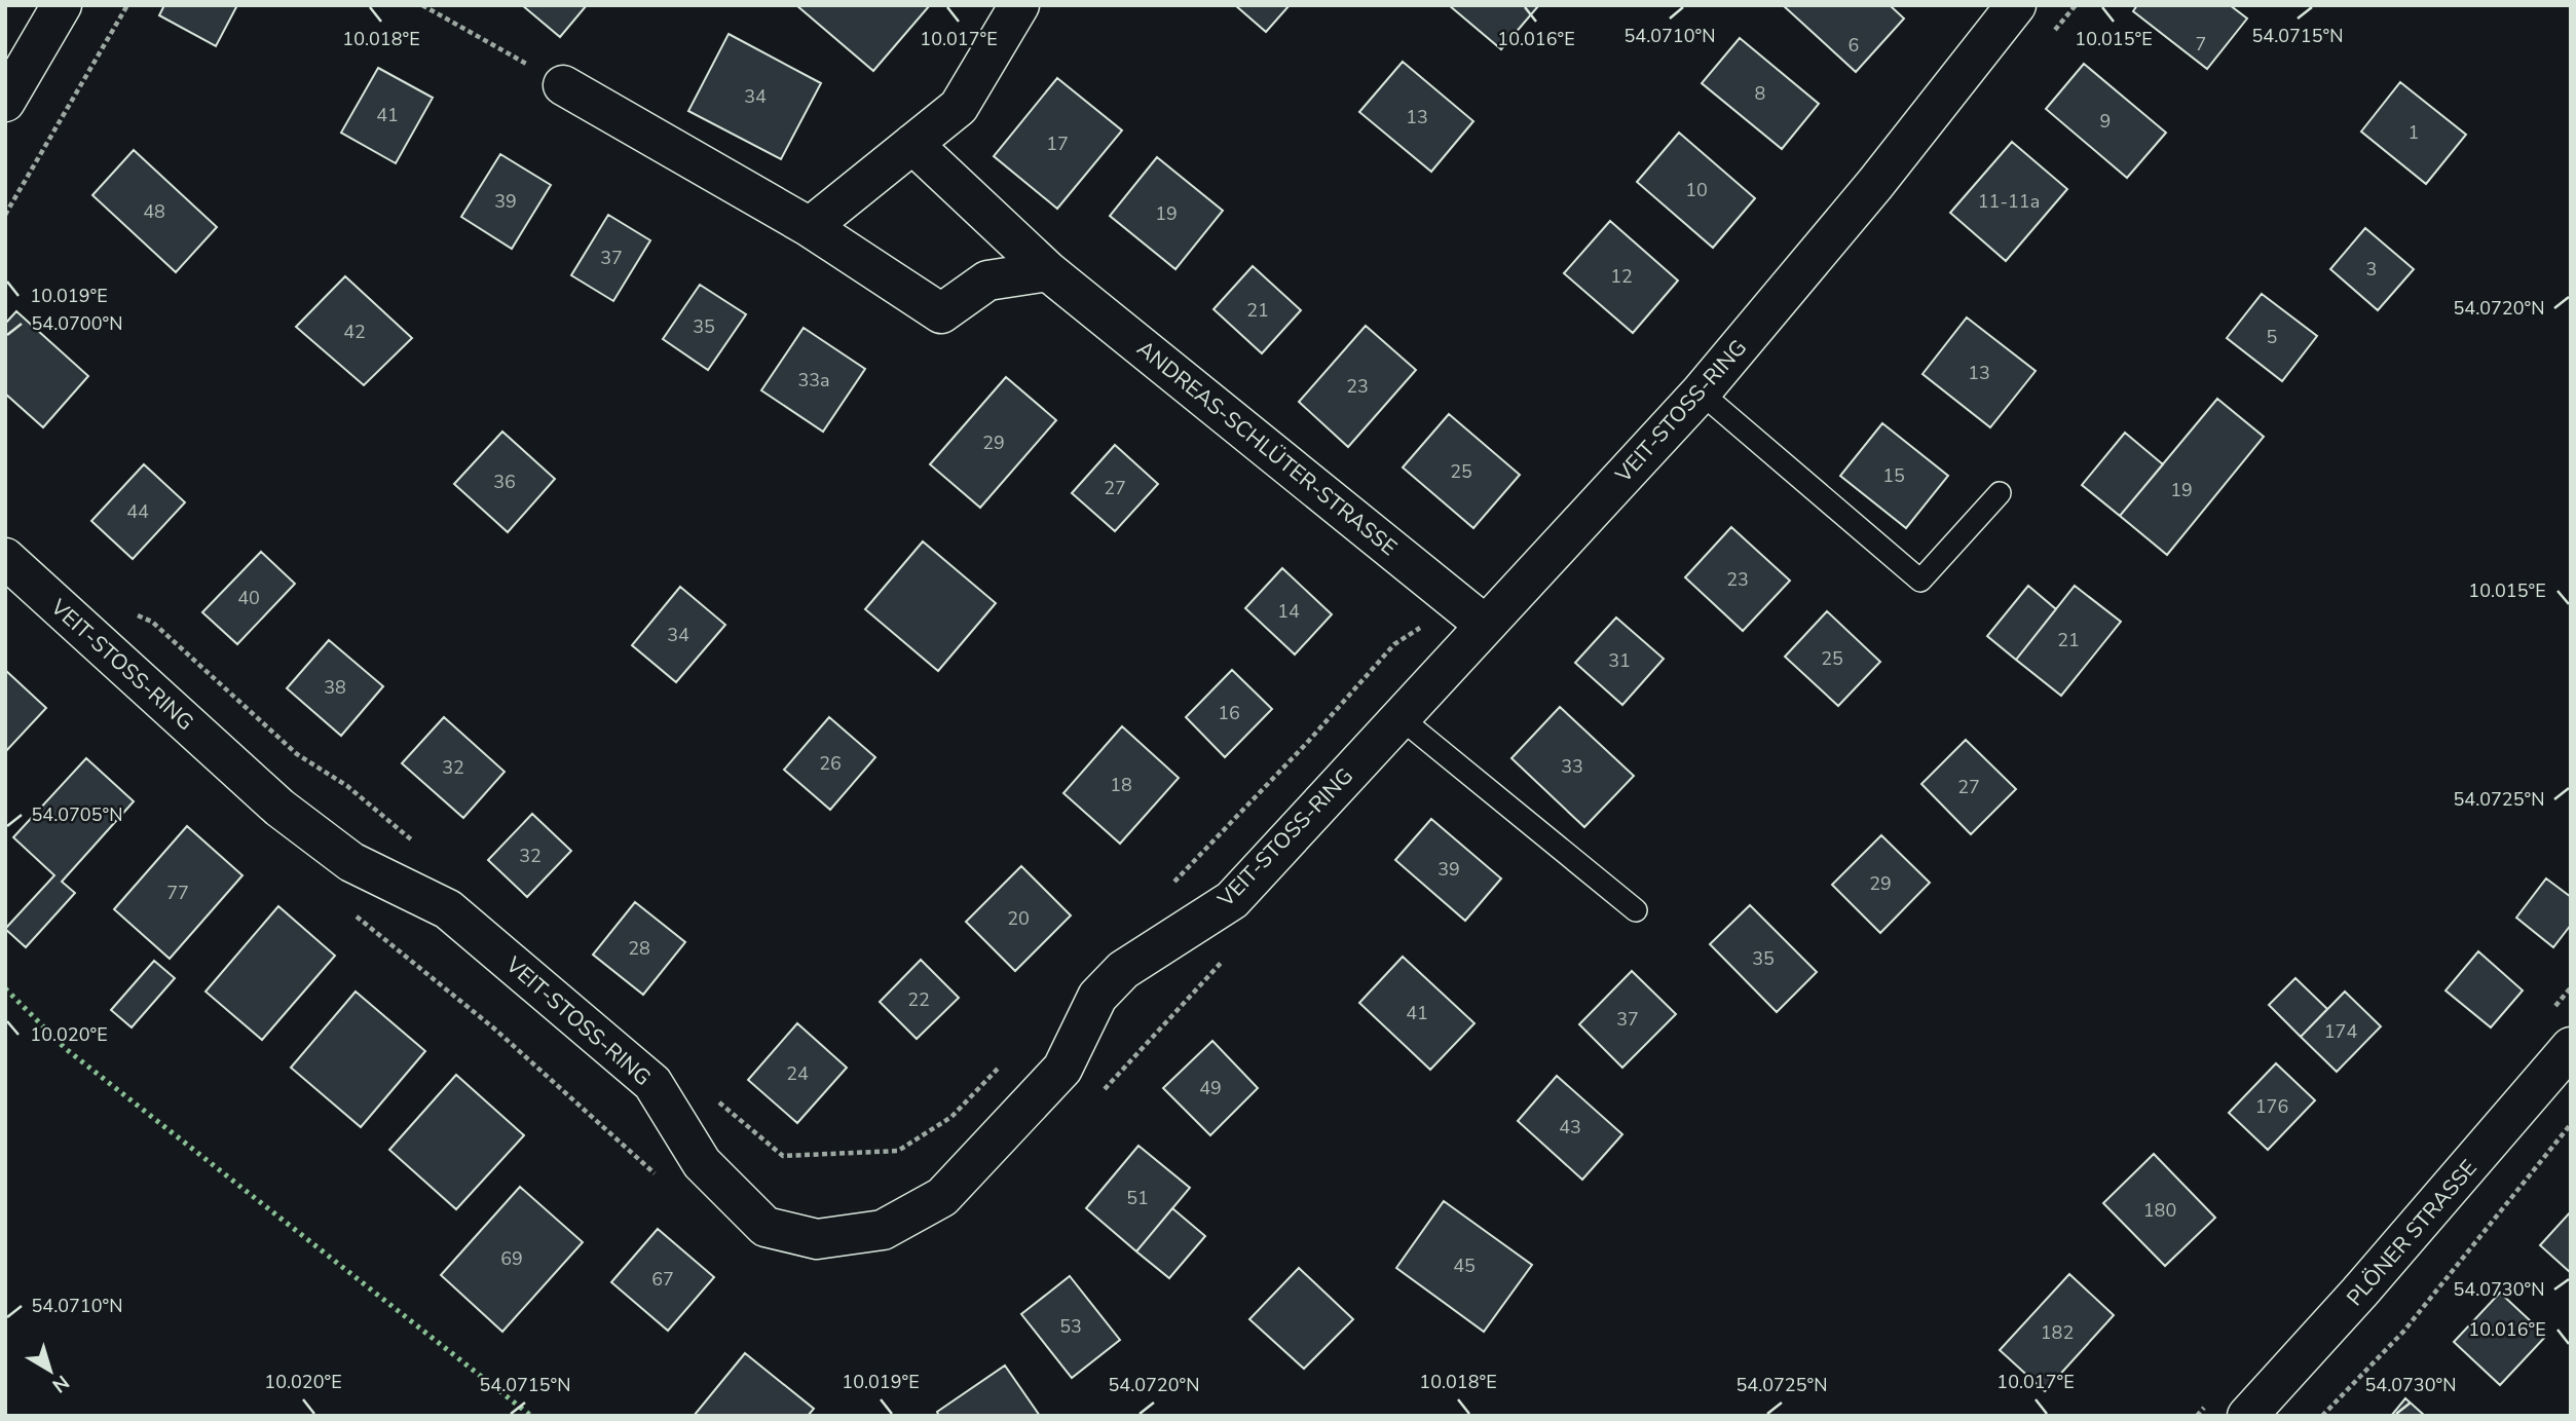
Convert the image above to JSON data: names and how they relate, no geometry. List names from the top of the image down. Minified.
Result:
{"streets":{"street":["VEIT-STOSS-RING","ANDREAS-SCHLÜTER-STRASSE","PLÖNER STRASSE"]},"crossings":[["VEIT-STOSS-RING","ANDREAS-SCHLÜTER-STRASSE"]],"house_numbers":["7","6","8","34","41","13","9","1","17","10","39","11-11a","48","19","37","3","12","21","35","42","5","13","33a","23","29","25","15","36","27","19","44","23","40","14","34","21","25","31","38","16","26","33","32","18","27","32","39","29","77","20","28","35","22","41","37","174","24","49","176","43","51","180","69","45","67","53","182"],"north":"bottom right","coordinates":["54.0710°N","54.0715°N","10.018°E","10.017°E","10.016°E","10.015°E","10.019°E","54.0720°N","54.0700°N","54.0725°N","54.0705°N","10.020°E","54.0730°N"]}
